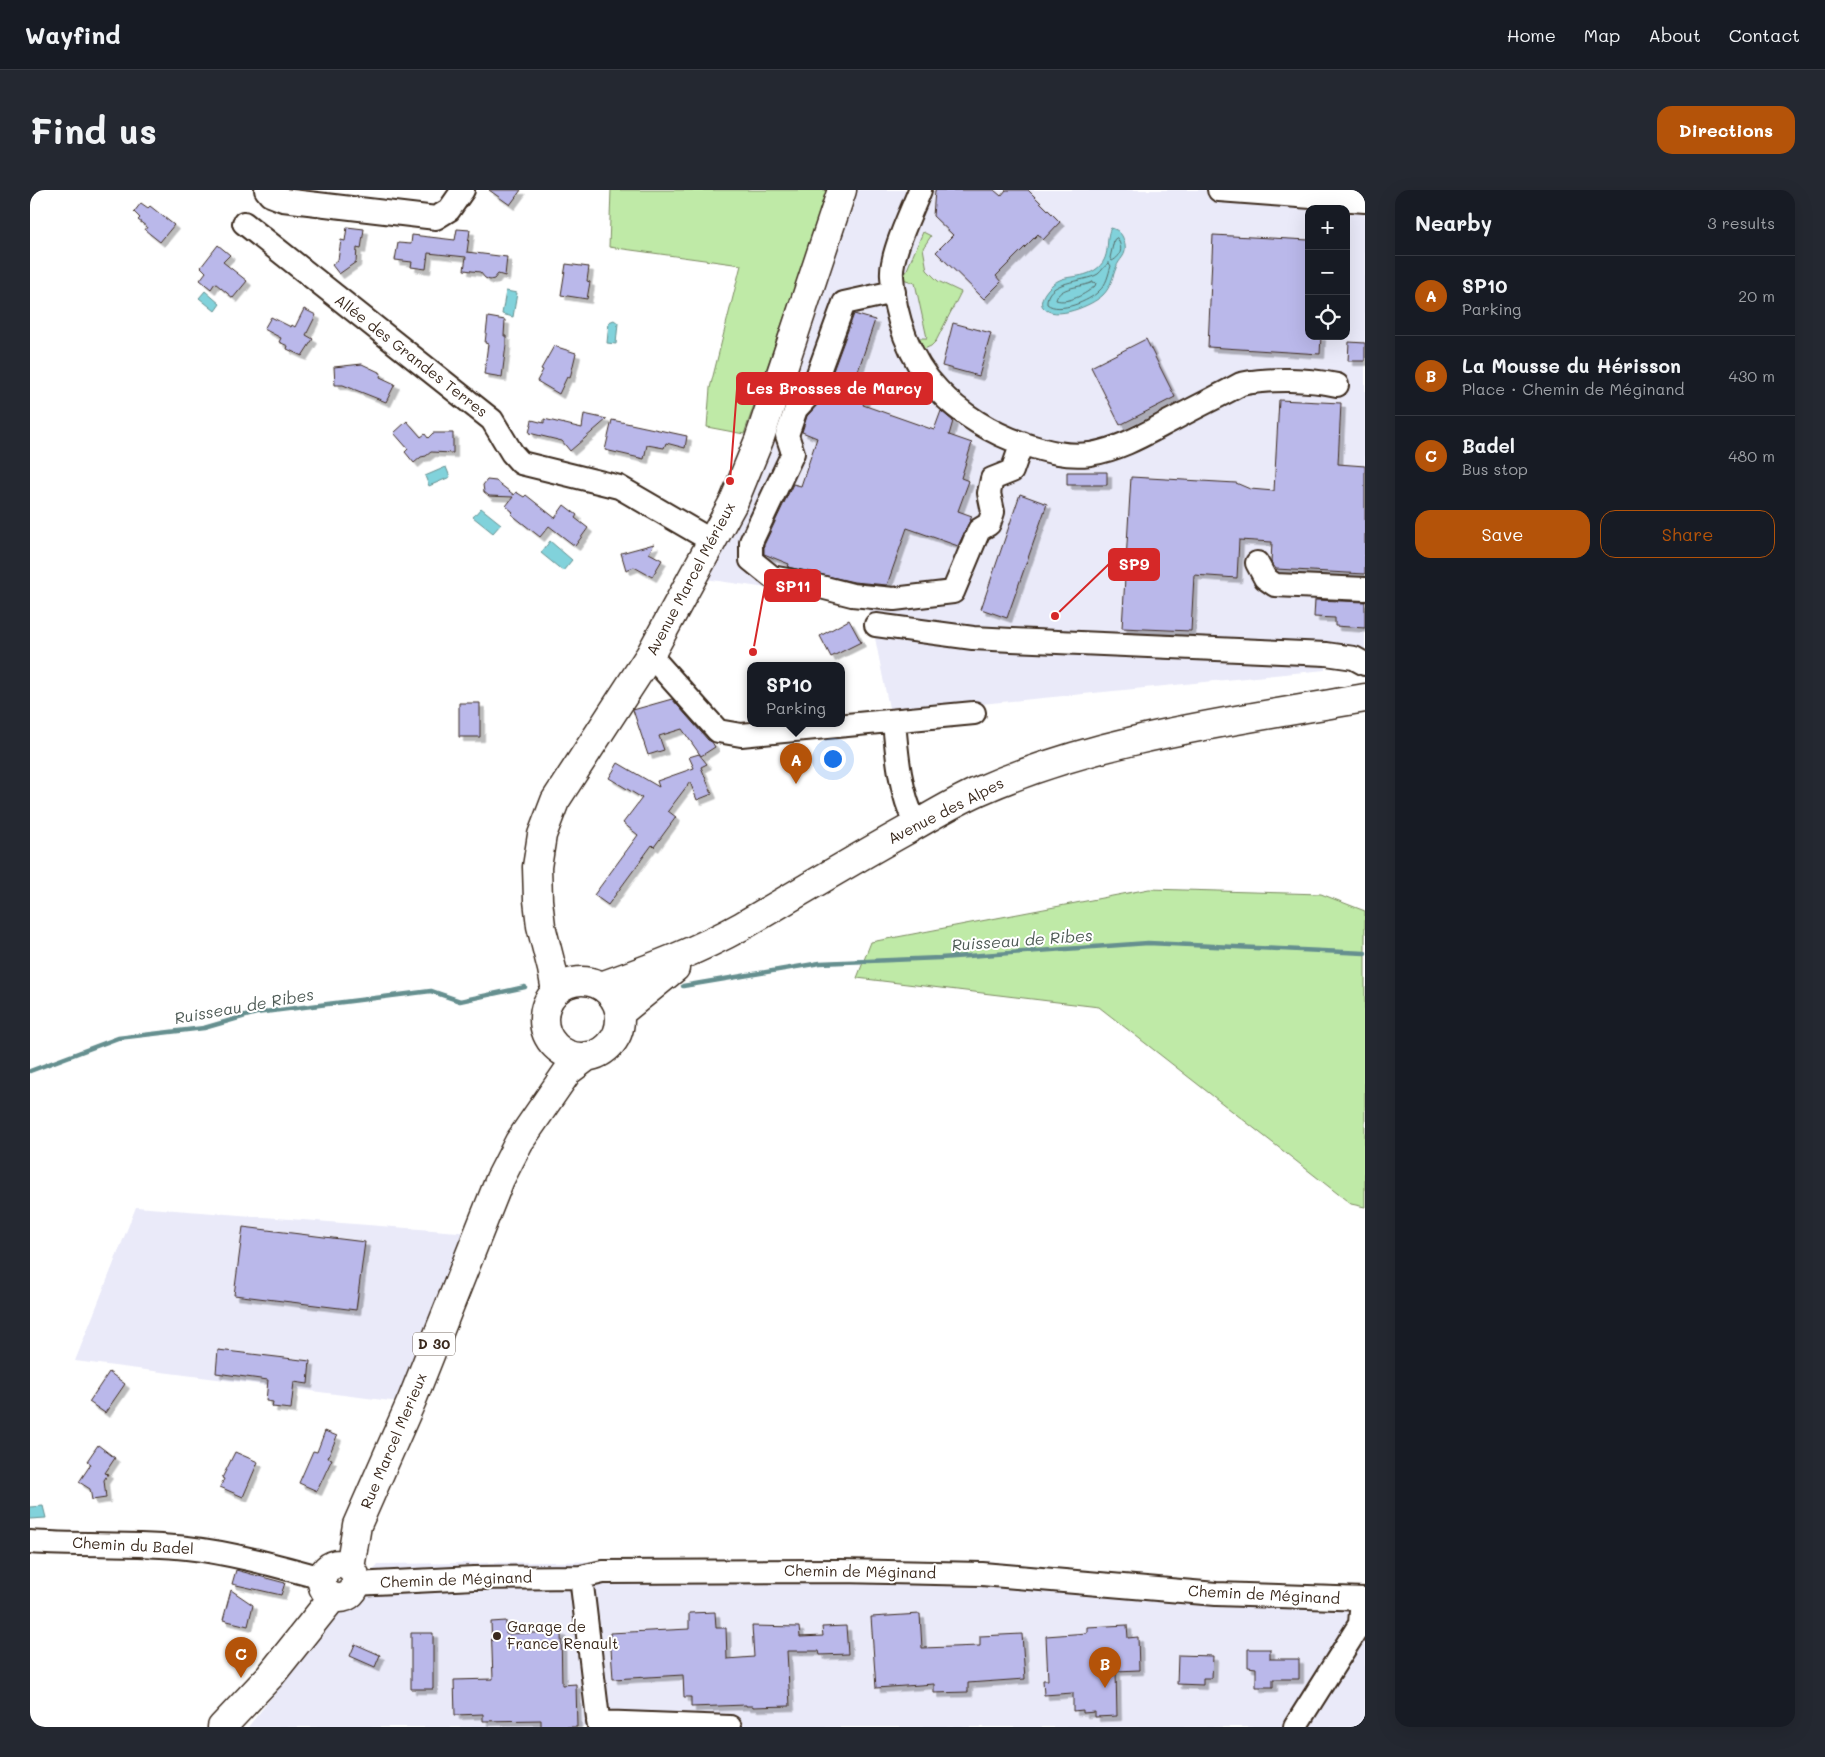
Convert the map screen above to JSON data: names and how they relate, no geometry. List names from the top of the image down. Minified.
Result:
{"streets":{"main road":["Avenue Marcel Mérieux","Avenue des Alpes","D 30","Rue Marcel Merieux"],"street":["Allée des Grandes Terres","Chemin du Badel","Chemin de Méginand"]},"crossings":[["Allée des Grandes Terres","Avenue Marcel Mérieux"],["Avenue Marcel Mérieux","Avenue des Alpes"],["Avenue Marcel Mérieux","Rue Marcel Merieux"],["Avenue des Alpes","Rue Marcel Merieux"],["Rue Marcel Merieux","Chemin du Badel"],["Rue Marcel Merieux","Chemin de Méginand"],["Chemin du Badel","Chemin de Méginand"]],"water":["Ruisseau de Ribes"],"places":["Les Brosses de Marcy","SP9","SP11","Garage de France Renault"],"page":{"header":"Wayfind","nav":["Home","Map","About","Contact"],"buttons":["Directions",["Save","Share"]],"title":"Find us","heading":["Nearby","3 results"],"map_buttons":["+","−"],"list":[{"mark":"A","name":"SP10","note":"Parking","value":"20 m"},{"mark":"B","name":"La Mousse du Hérisson","note":"Place · Chemin de Méginand","value":"430 m"},{"mark":"C","name":"Badel","note":"Bus stop","value":"480 m"}],"popup":["SP10","Parking"],"pins":["A","C","B"]}}
